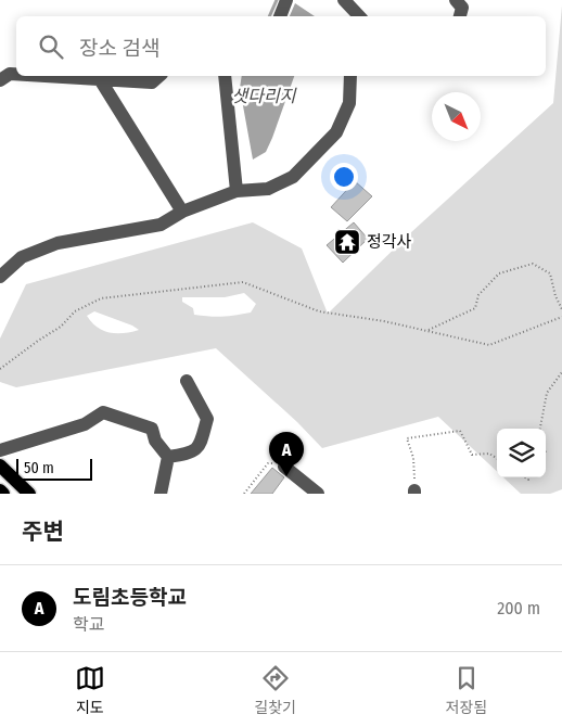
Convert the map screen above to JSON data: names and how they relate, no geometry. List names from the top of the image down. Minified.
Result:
{"water":["샛다리지"],"places":{"temple":["정각사"]},"scale_bar":"50 m","north":"bottom right","page":{"search":"장소 검색","pins":"A","scale":"50 m","heading":"주변","list":[{"mark":"A","name":"도림초등학교","note":"학교","value":"200 m"}],"nav":["지도","길찾기","저장됨"]}}
